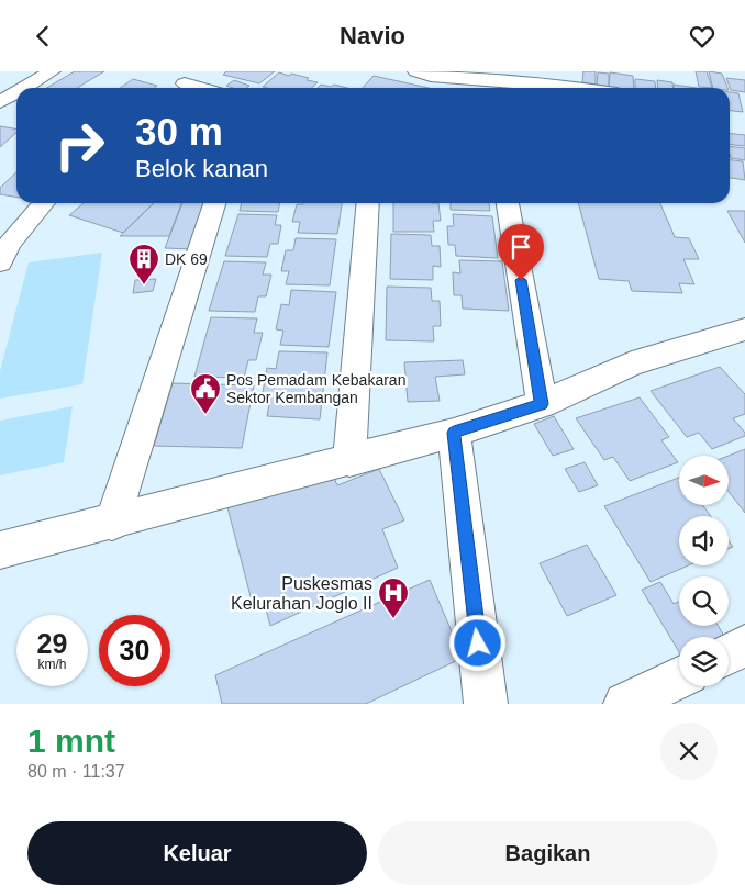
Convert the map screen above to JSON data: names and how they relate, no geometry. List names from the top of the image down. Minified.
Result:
{"places":{"building":["DK 69"],"public building":["Pos Pemadam Kebakaran Sektor Kembangan"],"hospital":["Puskesmas Kelurahan Joglo II"]},"north":"right","page":{"header":"Navio","turn":["30 m","Belok kanan"],"speed":"29 km/h","limit":"30","heading":["1 mnt","80 m · 11:37"],"buttons":["Keluar","Bagikan"]}}
